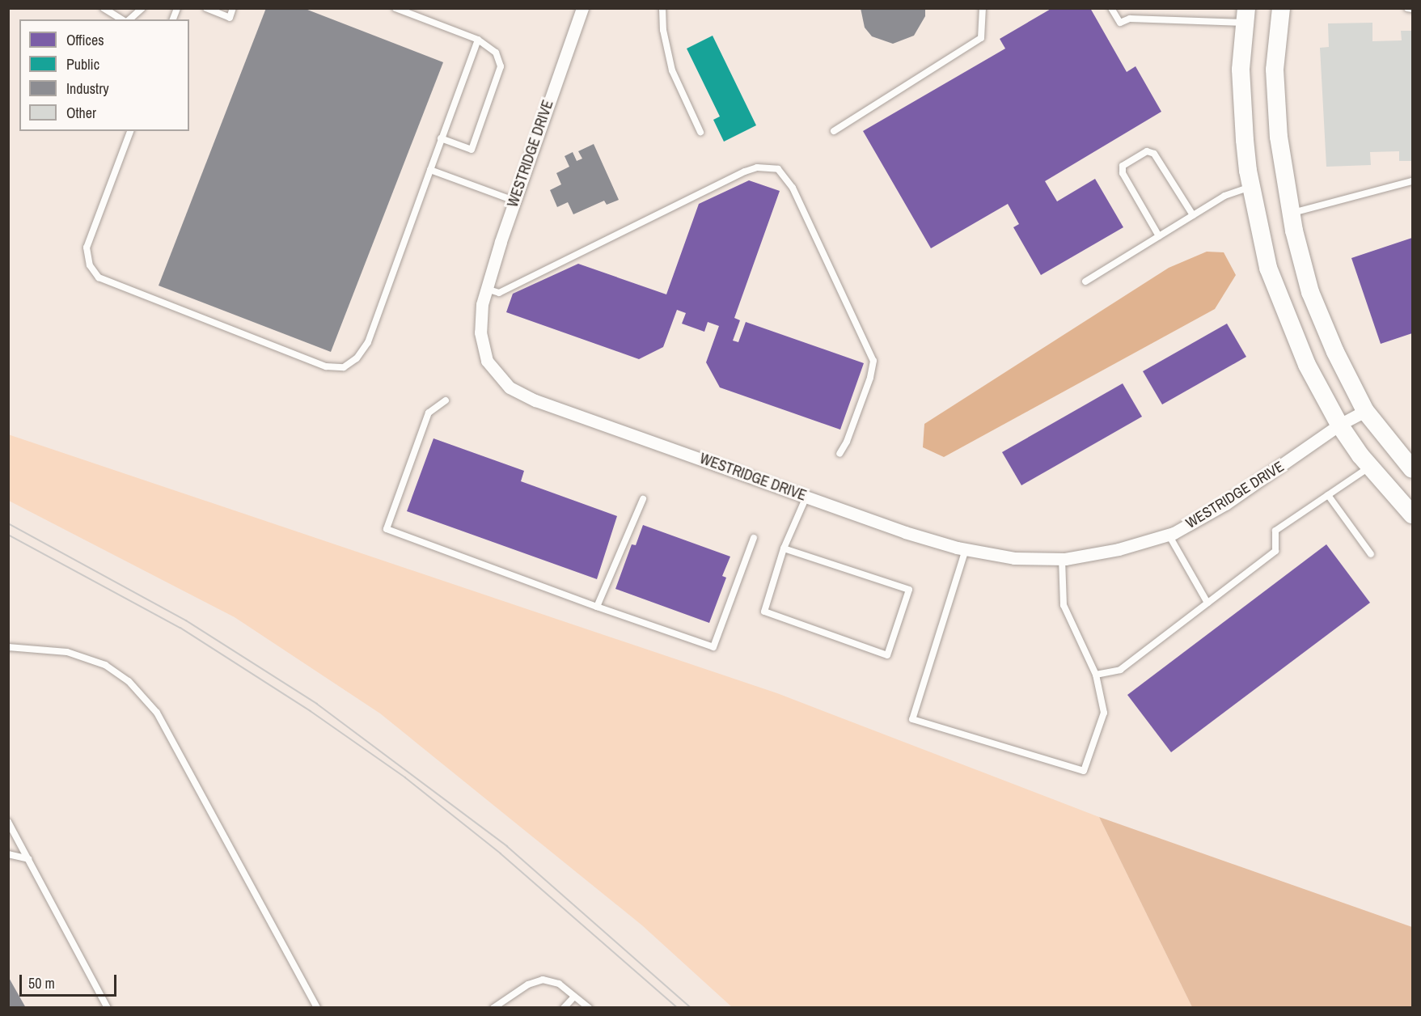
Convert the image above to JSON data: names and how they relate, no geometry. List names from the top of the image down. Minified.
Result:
{"streets":{"street":["WESTRIDGE DRIVE"]},"legend":["Offices","Public","Industry","Other"],"scale_bar":"50 m"}
